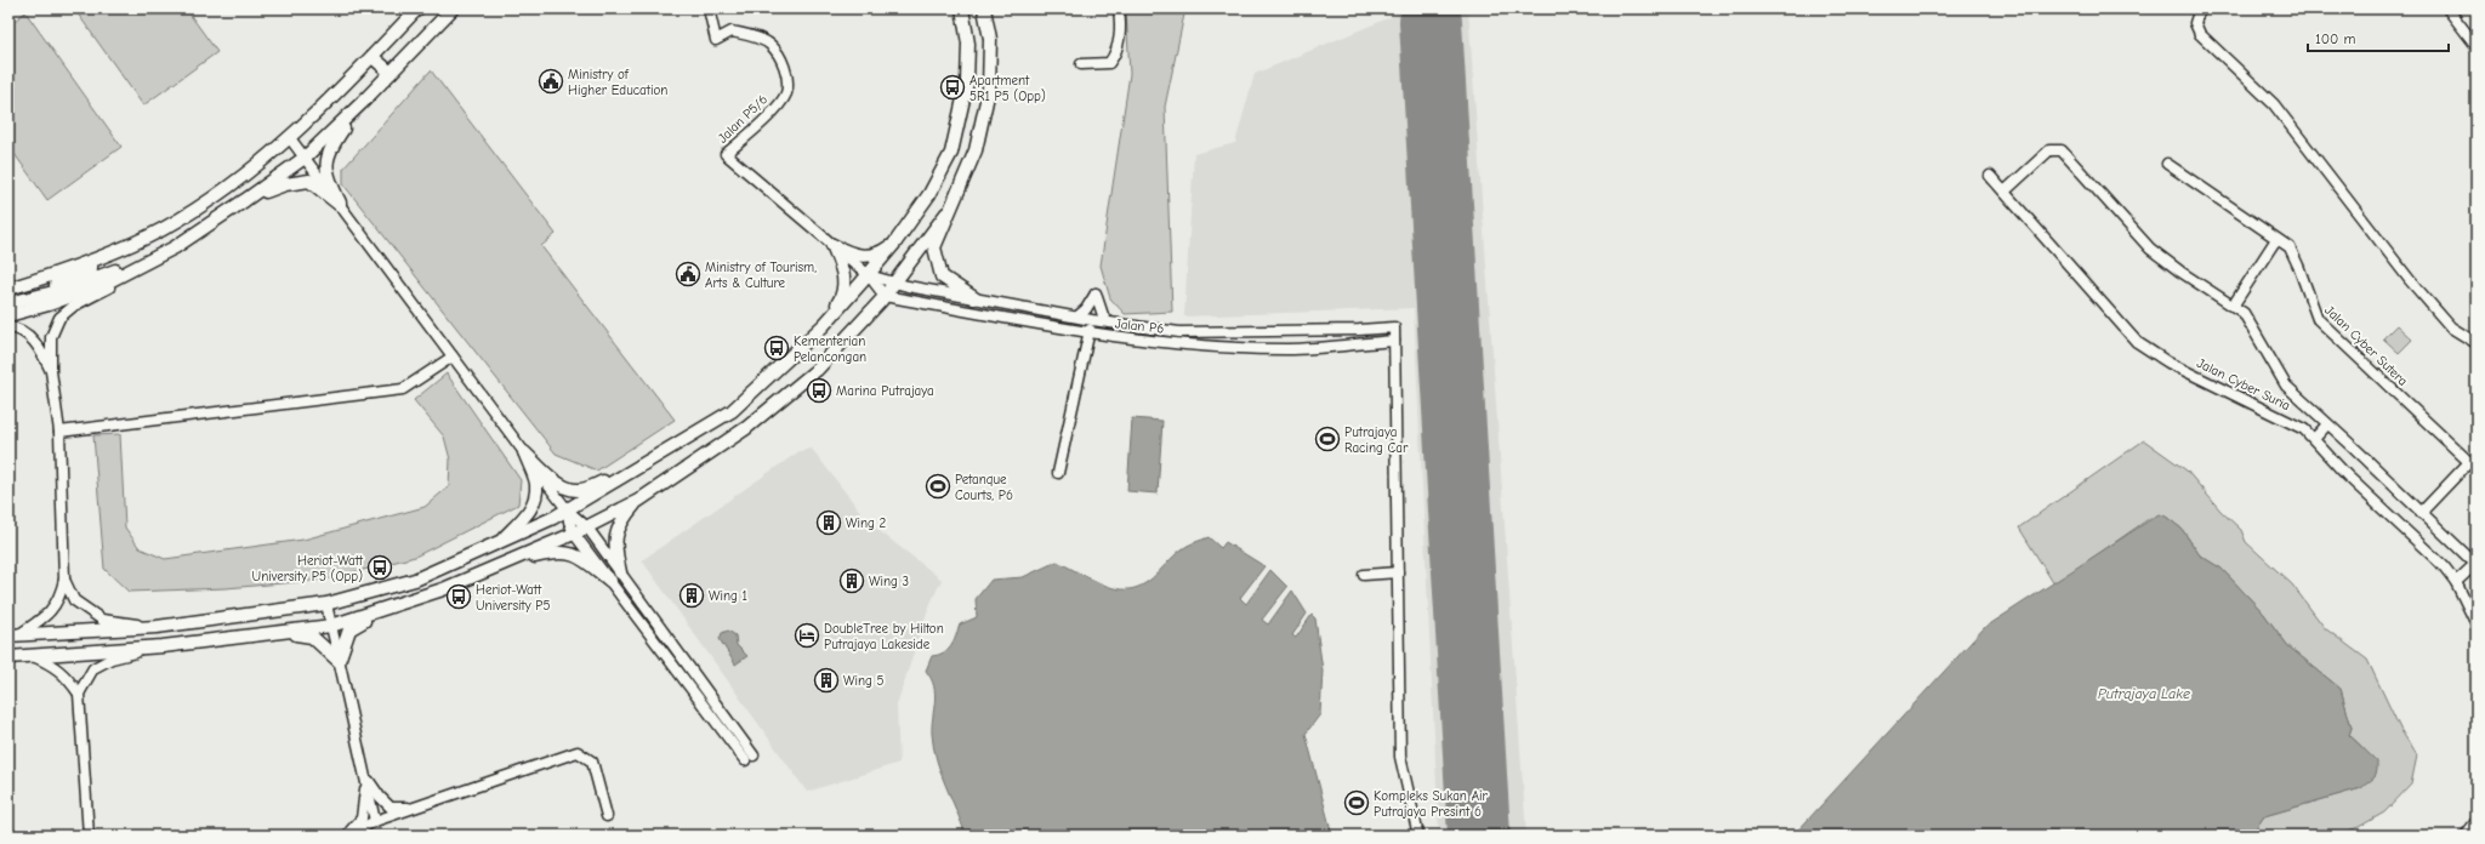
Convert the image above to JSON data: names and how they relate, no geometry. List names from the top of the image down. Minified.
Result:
{"streets":{"street":["Jalan P5/6","Jalan P6","Jalan Cyber Sutera","Jalan Cyber Suria"]},"crossings":[["Jalan P5/6","Jalan P6"]],"water":["Putrajaya Lake"],"places":{"public building":["Ministry of Higher Education","Ministry of Tourism, Arts & Culture"],"bus stop":["Apartment 5R1 P5 (Opp)","Kementerian Pelancongan","Marina Putrajaya","Heriot-Watt University P5 (Opp)","Heriot-Watt University P5"],"sports":["Putrajaya Racing Car","Petanque Courts, P6","Kompleks Sukan Air Putrajaya Presint 6"],"building":["Wing 2","Wing 3","Wing 1","Wing 5"],"hotel":["DoubleTree by Hilton Putrajaya Lakeside"]},"scale_bar":"100 m"}
